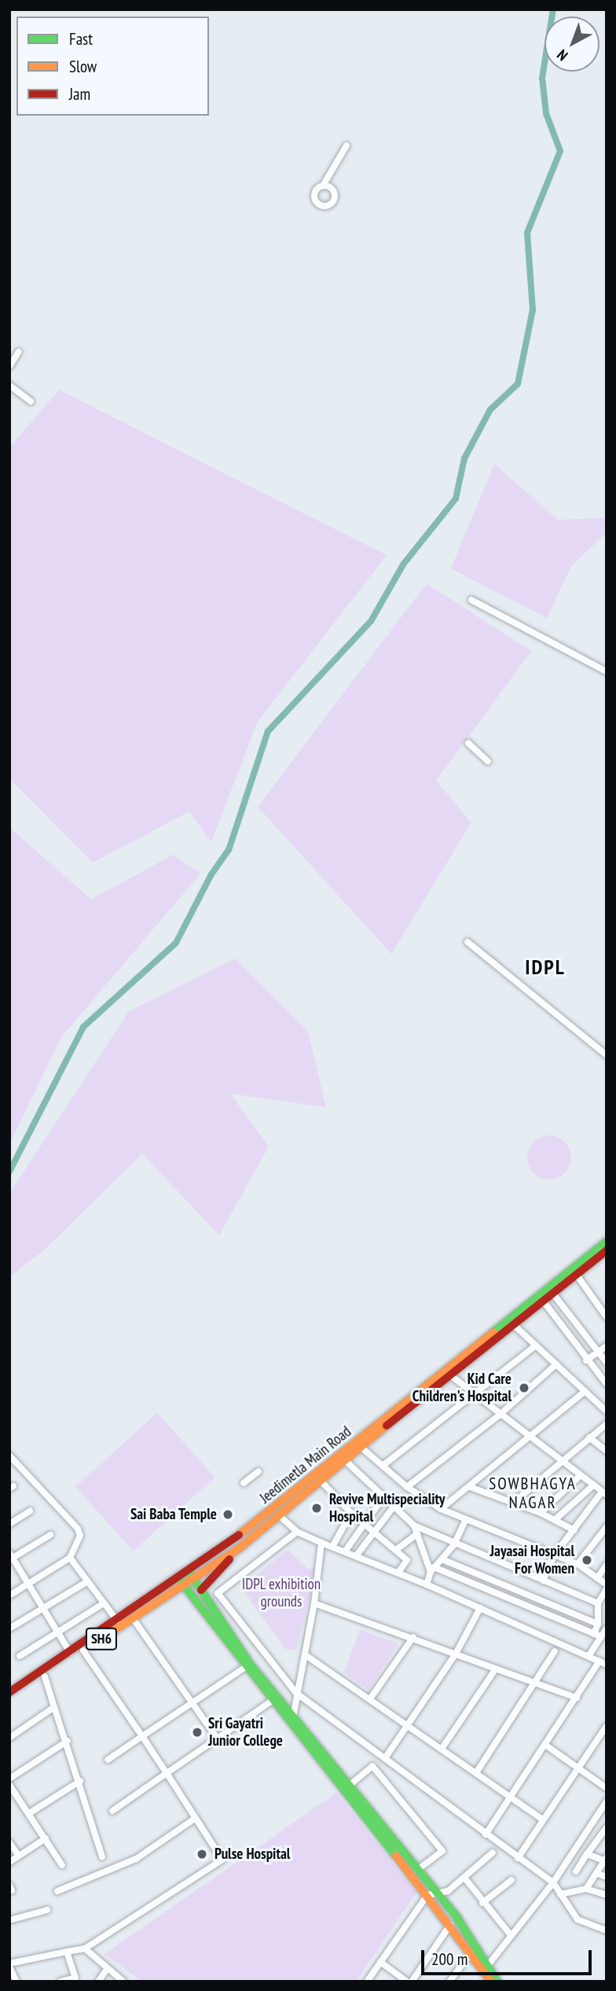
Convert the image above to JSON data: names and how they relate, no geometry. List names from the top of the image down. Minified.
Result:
{"streets":{"main road":["Jeedimetla Main Road","SH6"]},"districts":["IDPL","SOWBHAGYA NAGAR"],"parks":["IDPL exhibition grounds"],"places":["Kid Care Children's Hospital","Revive Multispeciality Hospital","Sai Baba Temple","Jayasai Hospital For Women","Sri Gayatri Junior College","Pulse Hospital"],"legend":["Fast","Slow","Jam"],"scale_bar":"200 m","north":"bottom left"}
